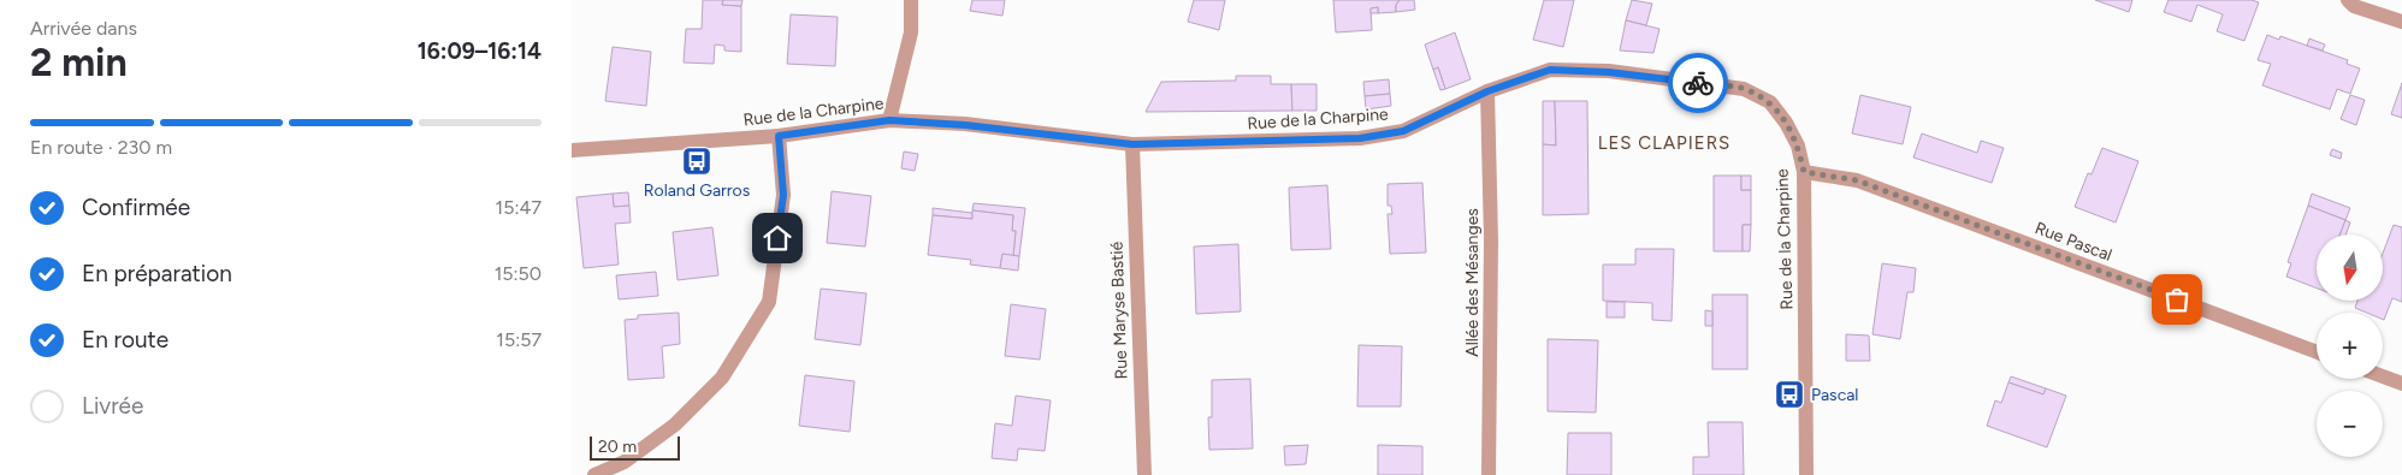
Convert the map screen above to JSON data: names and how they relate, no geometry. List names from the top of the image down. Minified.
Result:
{"streets":{"street":["Rue de la Charpine","Rue Pascal","Allée des Mésanges","Rue Maryse Bastié"]},"crossings":[["Rue de la Charpine","Rue Pascal"],["Rue de la Charpine","Allée des Mésanges"],["Rue de la Charpine","Rue Maryse Bastié"]],"districts":["LES CLAPIERS"],"places":{"bus stop":["Roland Garros","Pascal"]},"scale_bar":"20 m","north":"bottom","page":{"heading":["2 min","Arrivée dans","16:09–16:14"],"bar":"En route · 230 m","list":[["Confirmée","15:47"],["En préparation","15:50"],["En route","15:57"],"Livrée"],"map_buttons":["+","−"],"scale":"20 m"}}
